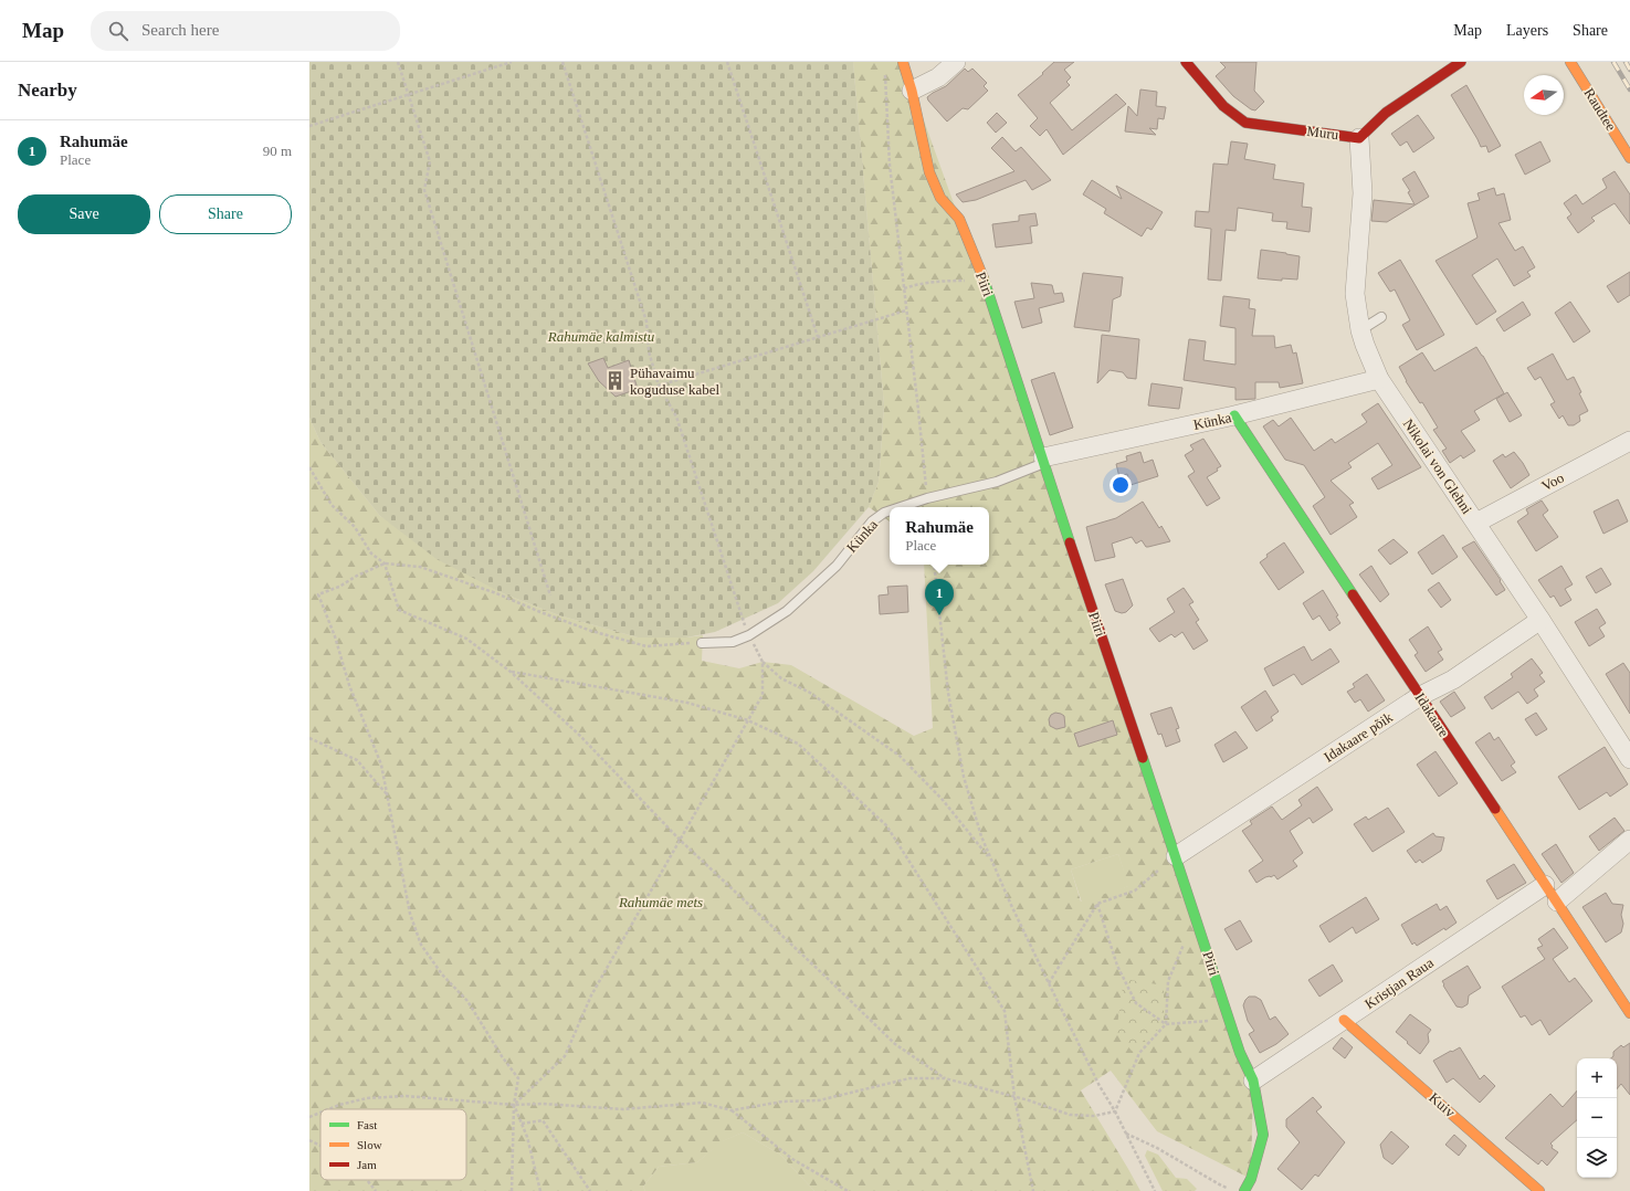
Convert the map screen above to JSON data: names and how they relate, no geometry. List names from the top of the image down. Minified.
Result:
{"streets":{"street":["Raudtee","Muru","Piiri","Künka","Nikolai von Glehni","Voo","Idakaare","Idakaare põik","Kristjan Raua","Kuiv"]},"crossings":[["Muru","Nikolai von Glehni"],["Piiri","Künka"],["Piiri","Idakaare põik"],["Piiri","Kristjan Raua"],["Künka","Nikolai von Glehni"],["Künka","Idakaare"],["Nikolai von Glehni","Voo"],["Nikolai von Glehni","Idakaare põik"],["Idakaare","Idakaare põik"],["Idakaare","Kristjan Raua"],["Kristjan Raua","Kuiv"]],"parks":["Rahumäe kalmistu","Rahumäe mets"],"places":{"building":["Pühavaimu koguduse kabel"]},"legend":["Fast","Slow","Jam"],"north":"left","page":{"header":"Map","search":"Search here","nav":["Map","Layers","Share"],"heading":"Nearby","list":[{"mark":"1","name":"Rahumäe","note":"Place","value":"90 m"}],"buttons":["Save","Share"],"popup":["Rahumäe","Place"],"pins":"1","map_buttons":["+","−"]}}
